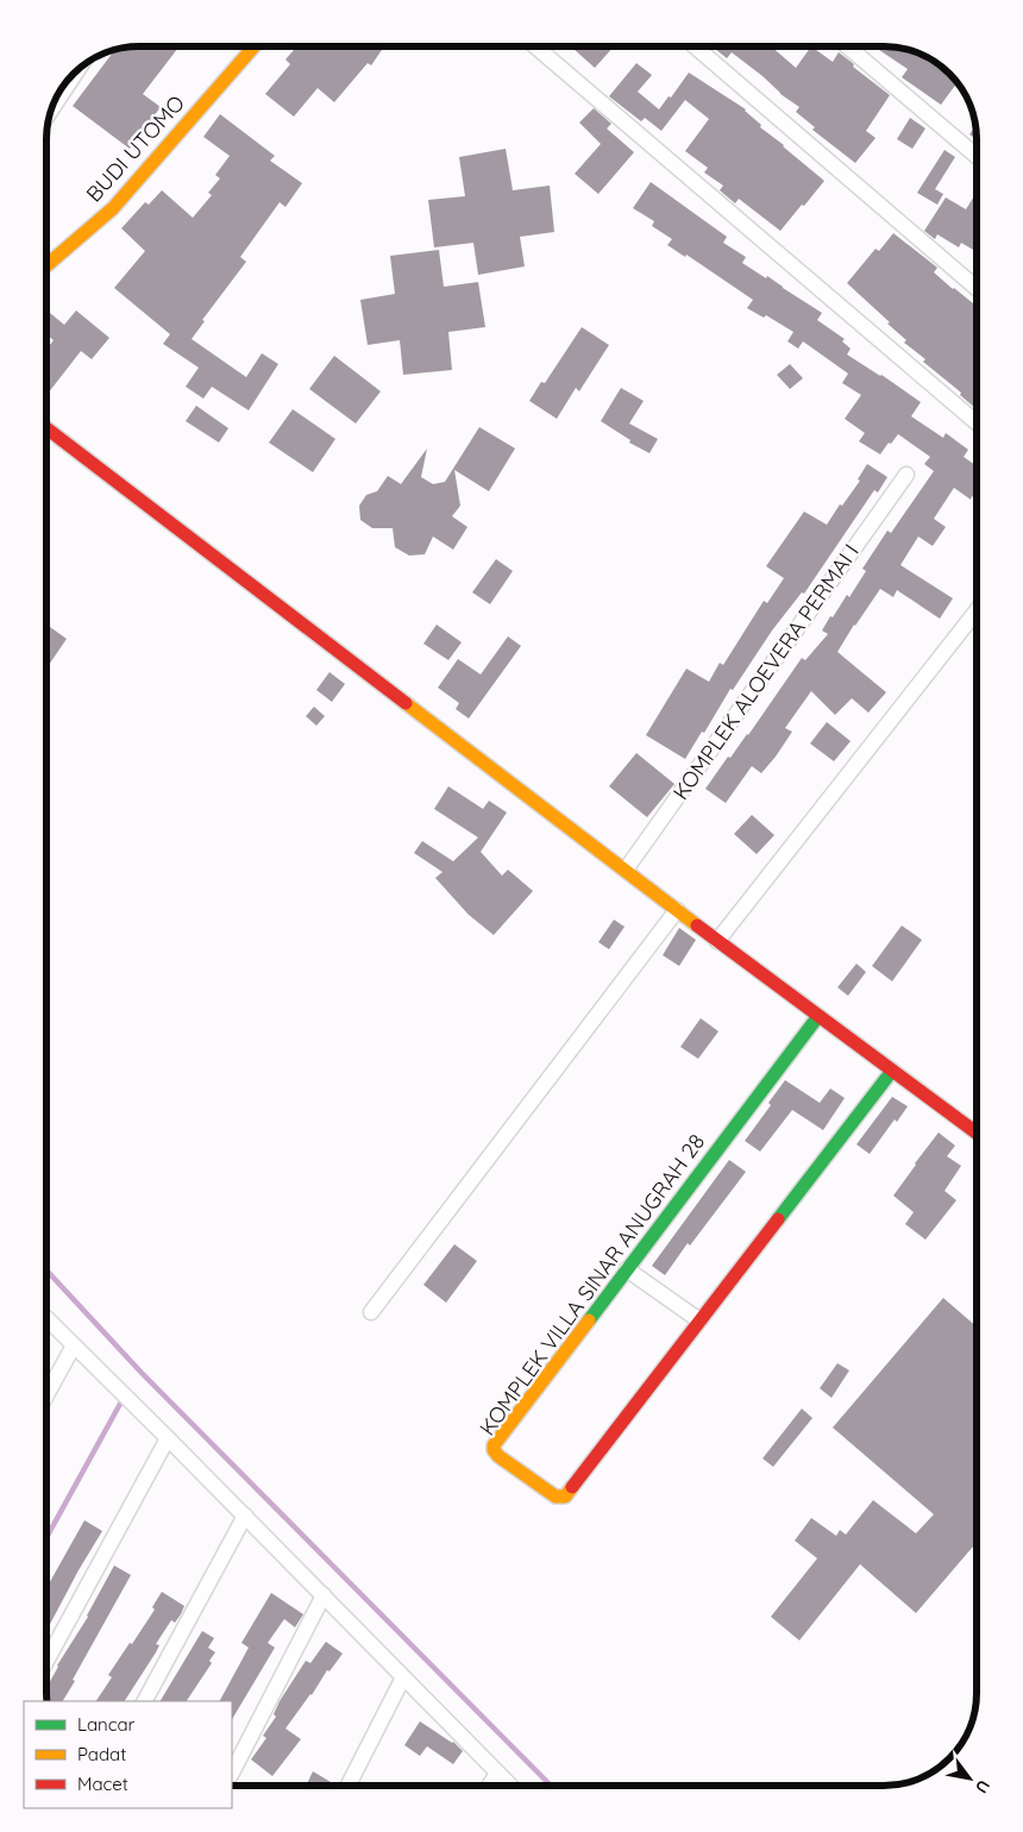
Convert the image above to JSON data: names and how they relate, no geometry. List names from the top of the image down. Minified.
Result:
{"streets":{"street":["BUDI UTOMO","KOMPLEK ALOEVERA PERMAI I","KOMPLEK VILLA SINAR ANUGRAH 28"]},"legend":["Lancar","Padat","Macet"],"north":"bottom right"}
